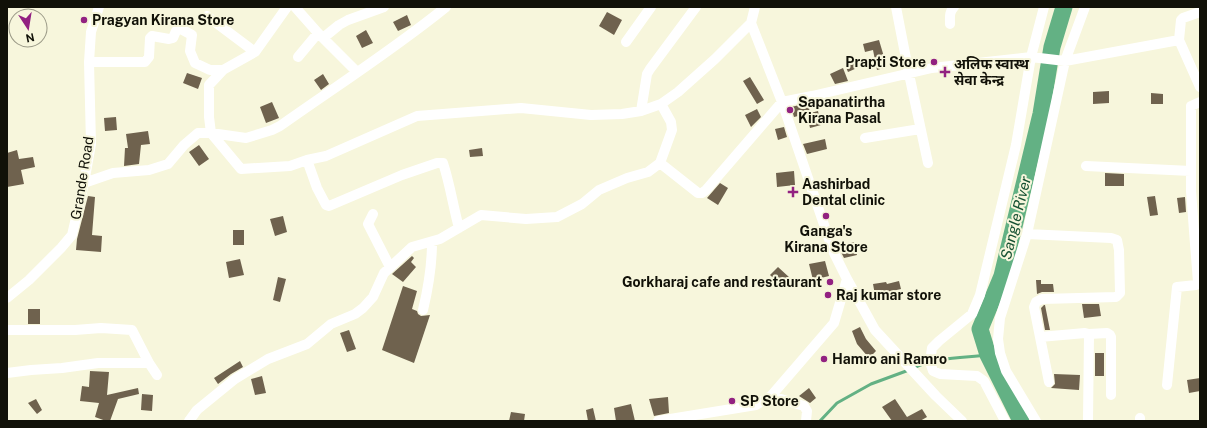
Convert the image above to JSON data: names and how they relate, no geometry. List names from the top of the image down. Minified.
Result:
{"streets":{"street":["Grande Road"]},"water":["Sangle River"],"places":{"other":["Pragyan Kirana Store","Prapti Store","Sapanatirtha Kirana Pasal","Ganga's Kirana Store","Gorkharaj cafe and restaurant","Raj kumar store","Hamro ani Ramro","SP Store"],"health":["अलिफ स्वास्थ सेवा केन्द्र","Aashirbad Dental clinic"]},"north":"bottom"}
